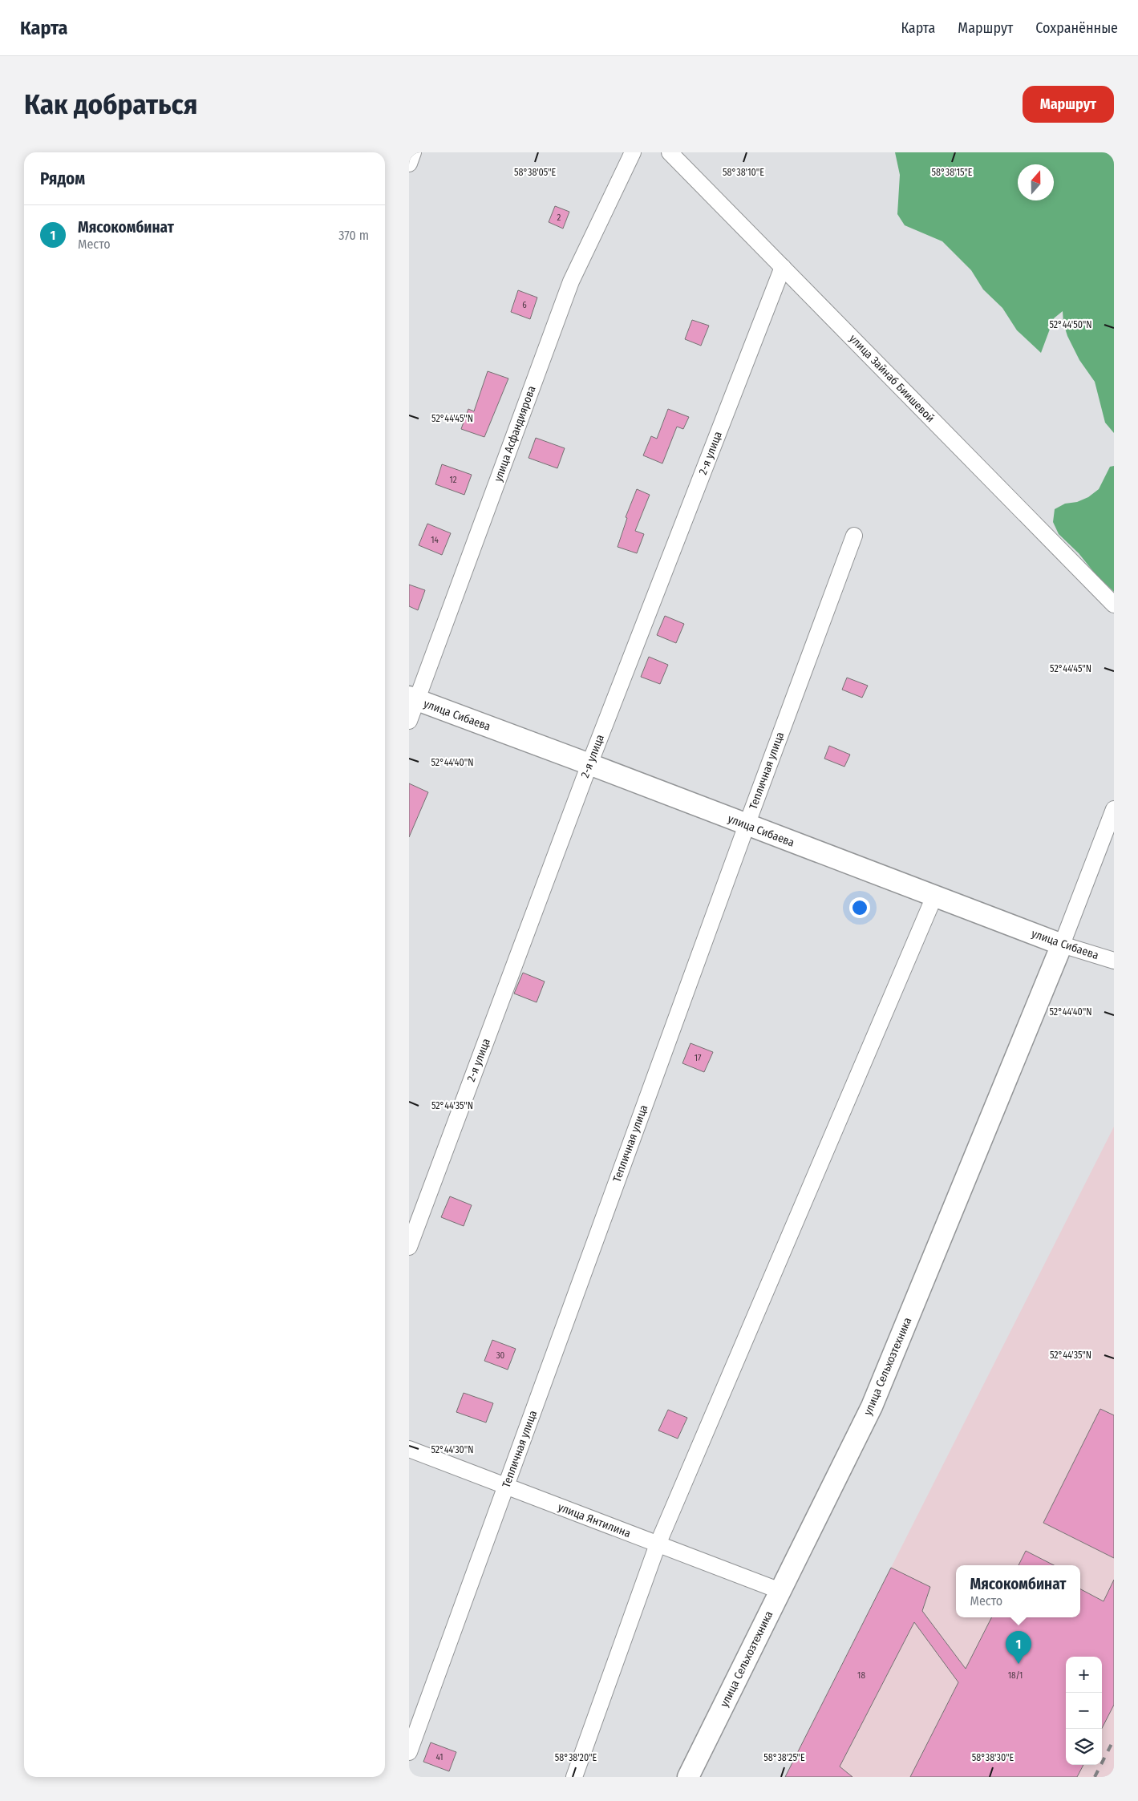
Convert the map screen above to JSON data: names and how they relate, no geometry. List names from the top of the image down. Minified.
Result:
{"streets":{"main road":["улица Сибаева","улица Сельхозтехника"],"street":["улица Зайнаб Биишевой","улица Асфандиярова","2-я улица","Тепличная улица","улица Янтилина"]},"crossings":[["улица Зайнаб Биишевой","2-я улица"],["улица Асфандиярова","улица Сибаева"],["2-я улица","улица Сибаева"],["улица Сибаева","Тепличная улица"],["улица Сибаева","улица Сельхозтехника"],["Тепличная улица","улица Янтилина"],["улица Сельхозтехника","улица Янтилина"]],"house_numbers":["2","6","12","14","17","30","18","18/1","41"],"north":"top","page":{"header":"Карта","nav":["Карта","Маршрут","Сохранённые"],"buttons":"Маршрут","title":"Как добраться","heading":"Рядом","list":[{"mark":"1","name":"Мясокомбинат","note":"Место","value":"370 m"}],"popup":["Мясокомбинат","Место"],"pins":"1","map_buttons":["+","−"]},"coordinates":["58°38'05\"E","58°38'10\"E","58°38'15\"E","52°44'50\"N","52°44'45\"N","52°44'40\"N","52°44'35\"N","52°44'30\"N","58°38'20\"E","58°38'25\"E","58°38'30\"E"]}
